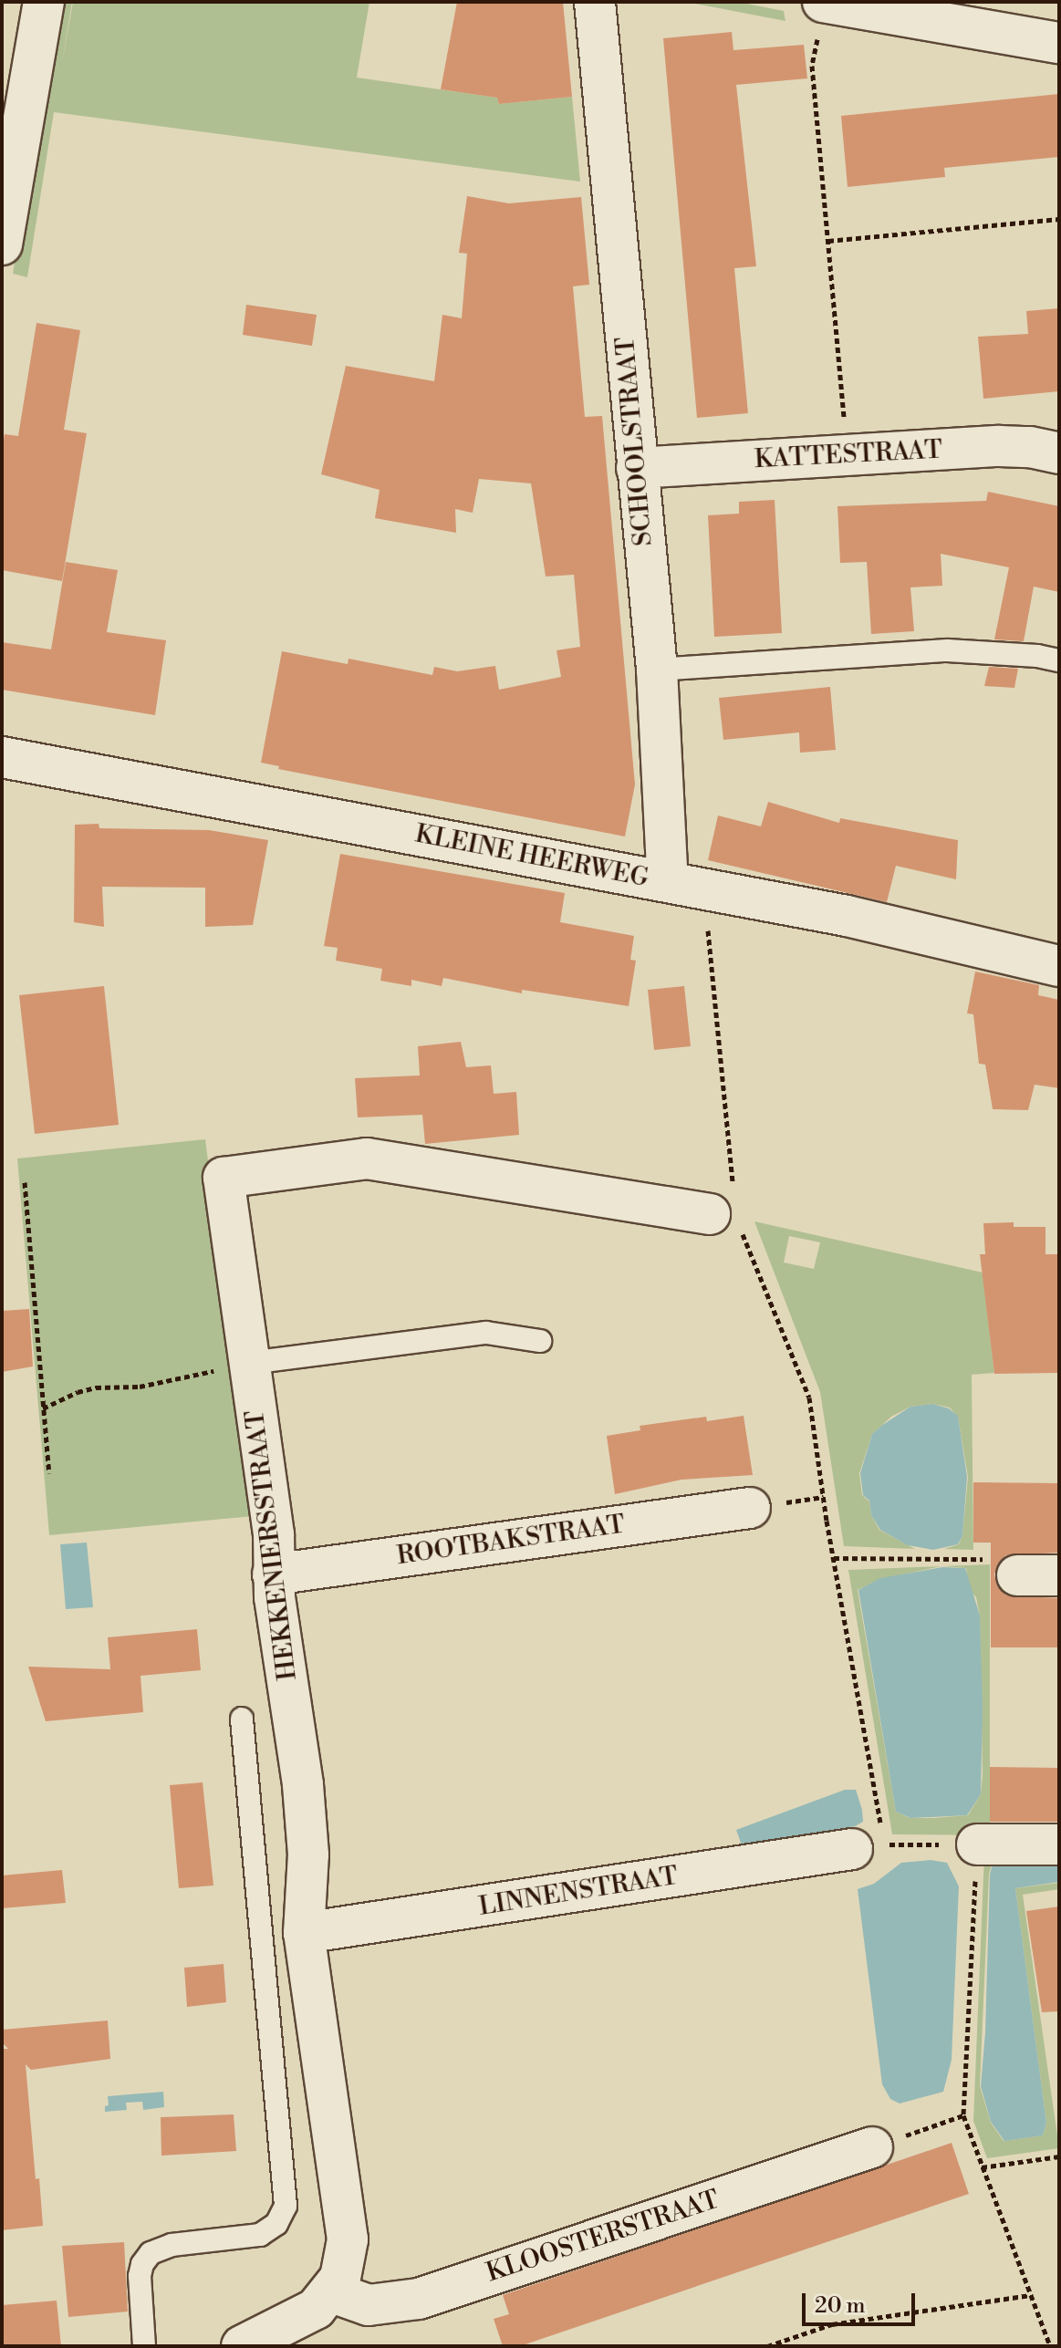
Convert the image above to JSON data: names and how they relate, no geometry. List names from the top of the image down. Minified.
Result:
{"streets":{"street":["SCHOOLSTRAAT","KATTESTRAAT","KLEINE HEERWEG","ROOTBAKSTRAAT","HEKKENIERSSTRAAT","LINNENSTRAAT","KLOOSTERSTRAAT"]},"crossings":[["SCHOOLSTRAAT","KATTESTRAAT"],["SCHOOLSTRAAT","KLEINE HEERWEG"],["ROOTBAKSTRAAT","HEKKENIERSSTRAAT"],["HEKKENIERSSTRAAT","LINNENSTRAAT"],["HEKKENIERSSTRAAT","KLOOSTERSTRAAT"]],"scale_bar":"20 m"}
